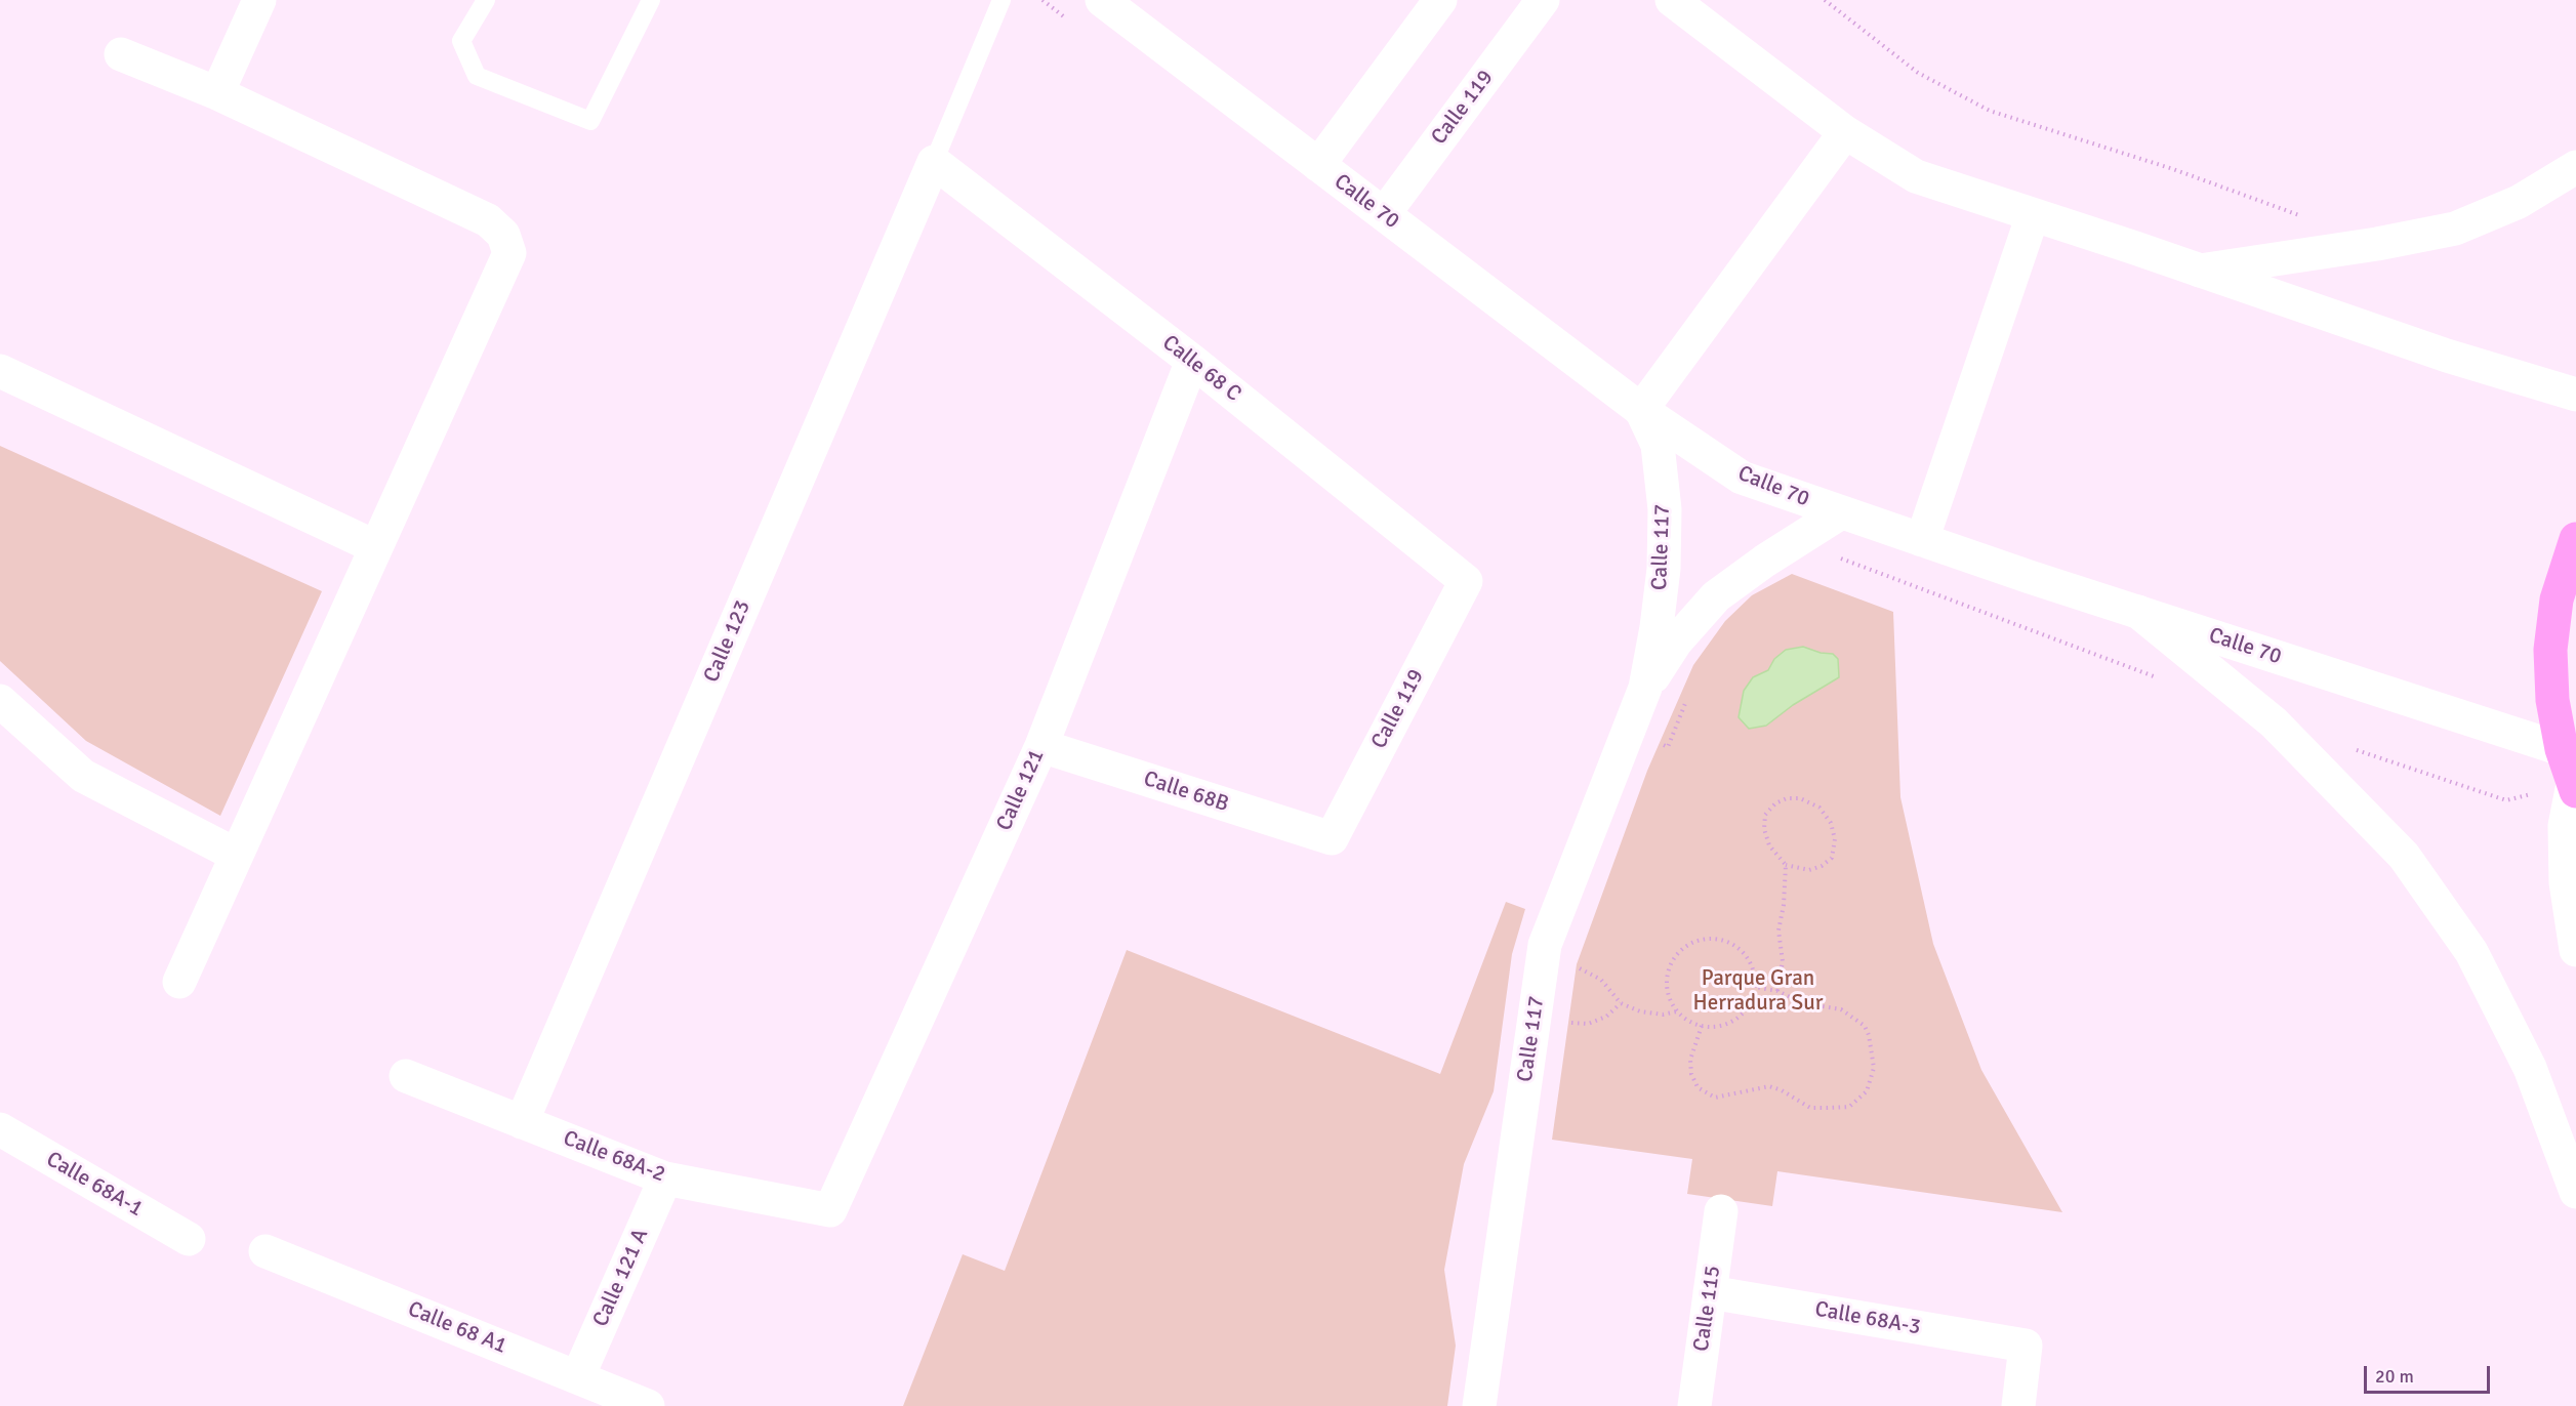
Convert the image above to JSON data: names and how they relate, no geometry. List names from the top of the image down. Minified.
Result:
{"streets":{"street":["Calle 119","Calle 70","Calle 68 C","Calle 117","Calle 123","Calle 121","Calle 68B","Calle 68A-2","Calle 68A-1","Calle 121 A","Calle 115","Calle 68A-3","Calle 68 A1"]},"crossings":[["Calle 119","Calle 70"],["Calle 119","Calle 68 C"],["Calle 119","Calle 68B"],["Calle 70","Calle 117"],["Calle 68 C","Calle 123"],["Calle 68 C","Calle 121"],["Calle 123","Calle 68A-2"],["Calle 121","Calle 68B"],["Calle 121","Calle 68A-2"],["Calle 68A-2","Calle 121 A"],["Calle 121 A","Calle 68 A1"],["Calle 115","Calle 68A-3"]],"parks":["Parque Gran Herradura Sur"],"scale_bar":"20 m"}
